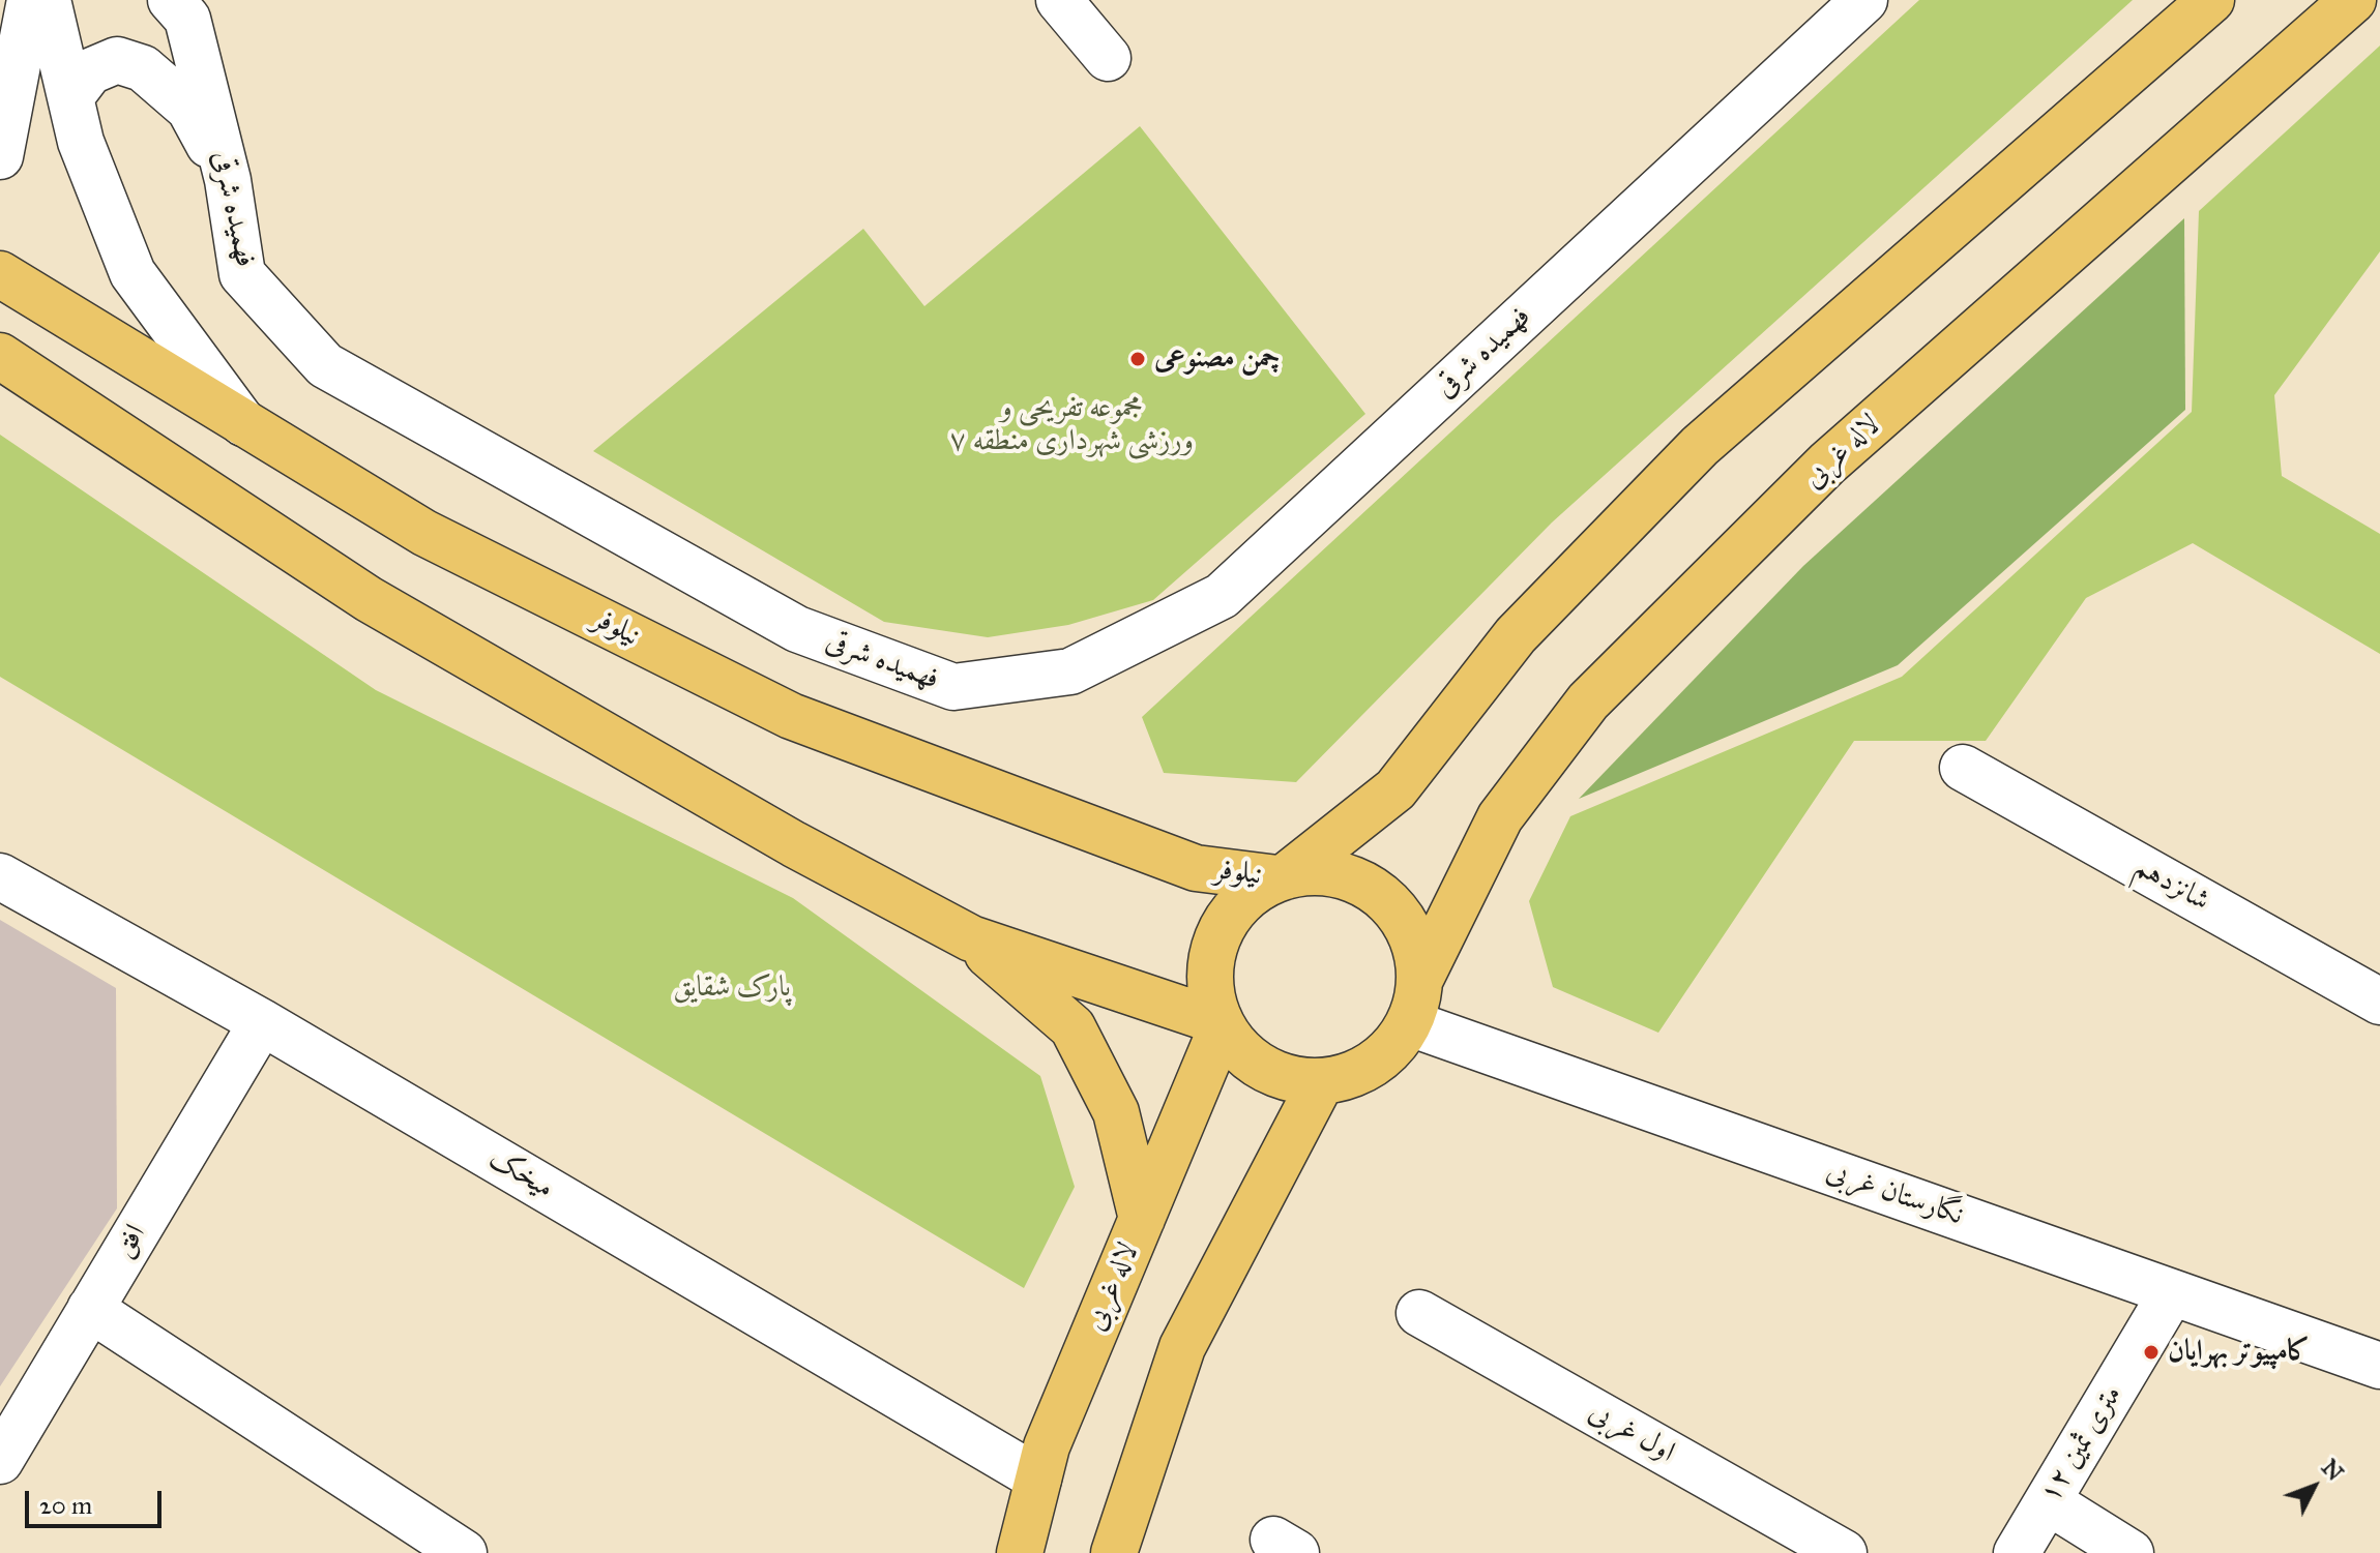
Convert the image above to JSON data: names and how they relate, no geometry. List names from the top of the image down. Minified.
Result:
{"streets":{"main road":["لاله غربی","نیلوفر"],"street":["فهمیده شرقی","شانزدهم","میخک","نگارستان غربی","افق","اول غربی","۱۲ متری ثمین"]},"crossings":[["لاله غربی","نیلوفر"],["لاله غربی","میخک"],["لاله غربی","نگارستان غربی"],["نیلوفر","نگارستان غربی"],["میخک","افق"],["نگارستان غربی","۱۲ متری ثمین"]],"parks":["مجموعه تفریحی و ورزشی شهرداری منطقه ۷","پارک شقایق"],"places":["چمن مصنوعی","کامپیوتر بهرایان"],"scale_bar":"20 m","north":"top right"}
